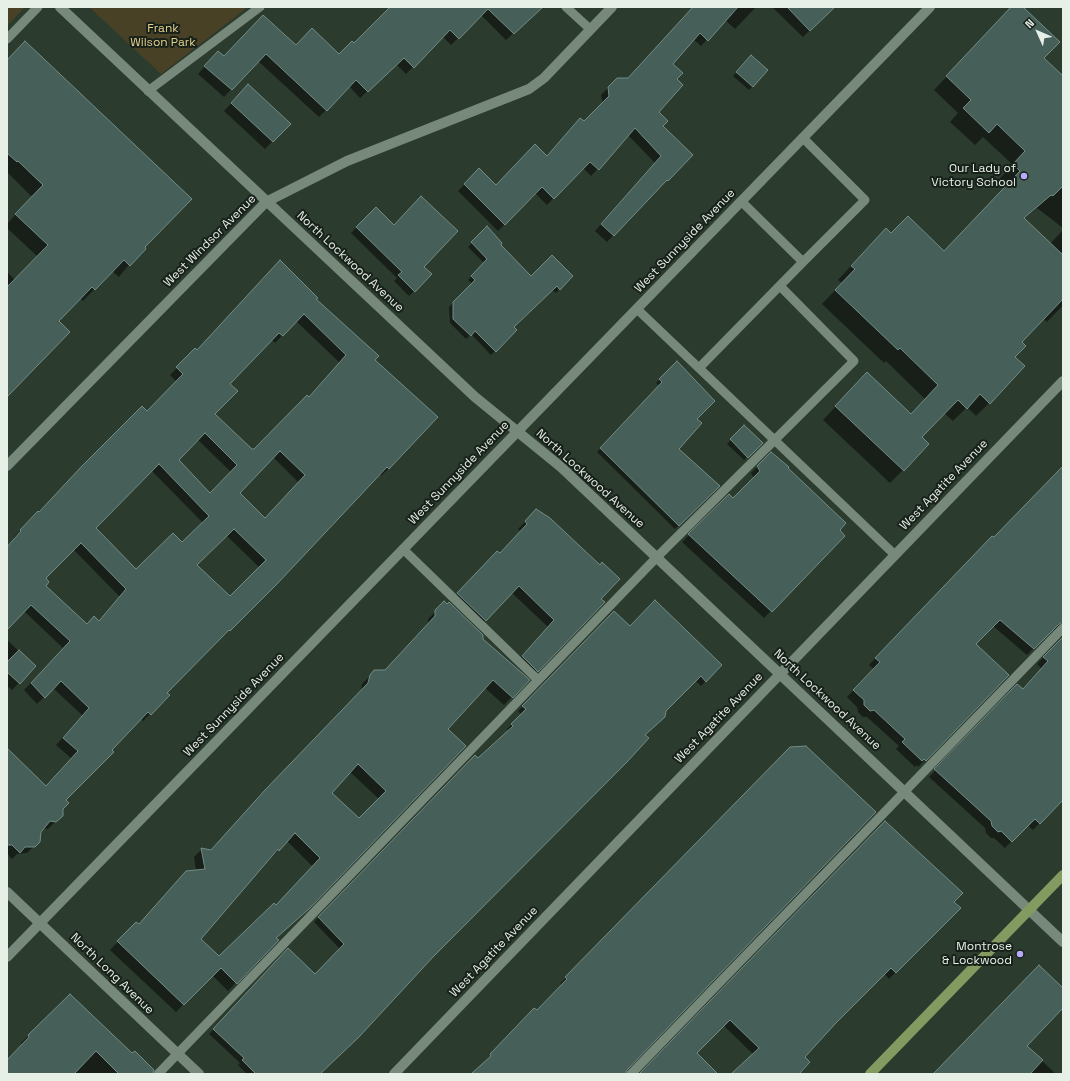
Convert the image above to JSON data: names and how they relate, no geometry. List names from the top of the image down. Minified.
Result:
{"streets":{"street":["West Windsor Avenue","West Sunnyside Avenue","North Lockwood Avenue","West Agatite Avenue","North Long Avenue"]},"crossings":[["West Windsor Avenue","North Lockwood Avenue"],["West Sunnyside Avenue","North Lockwood Avenue"],["West Sunnyside Avenue","North Long Avenue"],["North Lockwood Avenue","West Agatite Avenue"]],"parks":["Frank Wilson Park"],"places":["Our Lady of Victory School","Montrose & Lockwood"],"north":"top left"}
